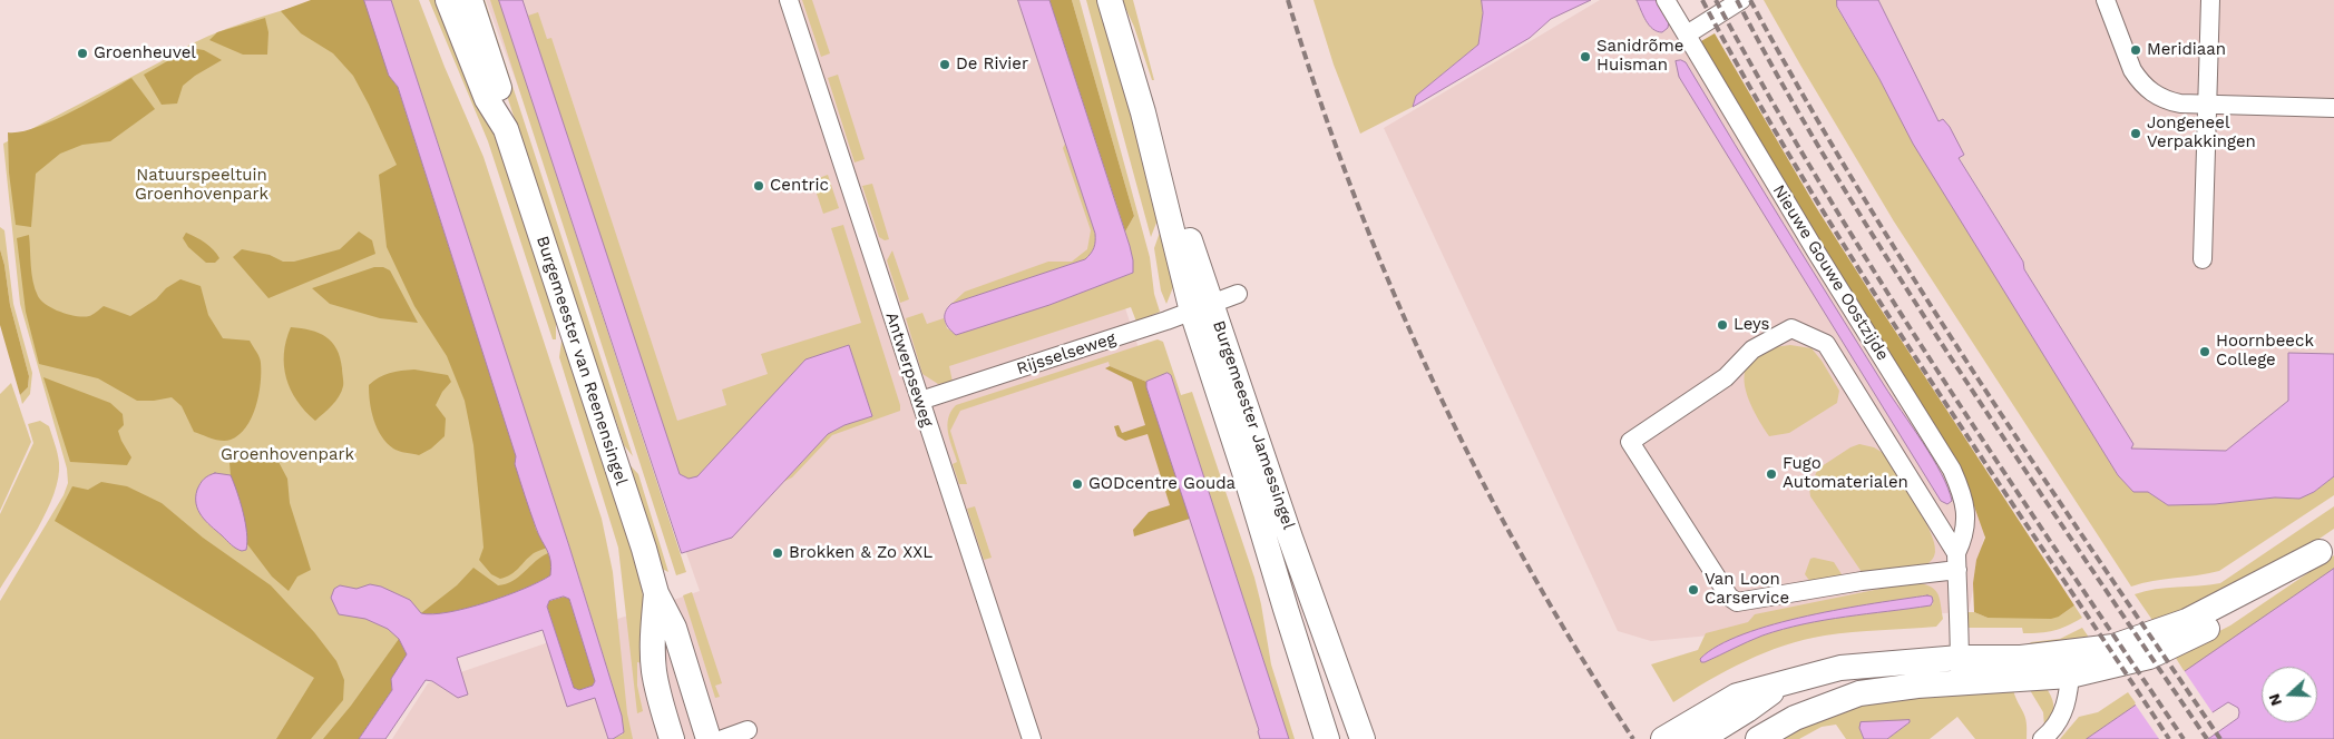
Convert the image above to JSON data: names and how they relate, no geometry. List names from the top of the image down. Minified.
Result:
{"streets":{"main road":["Burgemeester van Reenensingel","Burgemeester Jamessingel"],"street":["Nieuwe Gouwe Oostzijde","Rijsselseweg","Antwerpseweg"]},"crossings":[["Rijsselseweg","Antwerpseweg"],["Rijsselseweg","Burgemeester Jamessingel"]],"parks":["Natuurspeeltuin Groenhovenpark","Groenhovenpark"],"places":["Meridiaan","Groenheuvel","Sanidrõme Huisman","De Rivier","Jongeneel Verpakkingen","Centric","Leys","Hoornbeeck College","Fugo Automaterialen","GODcentre Gouda","Brokken & Zo XXL","Van Loon Carservice"],"north":"left"}
